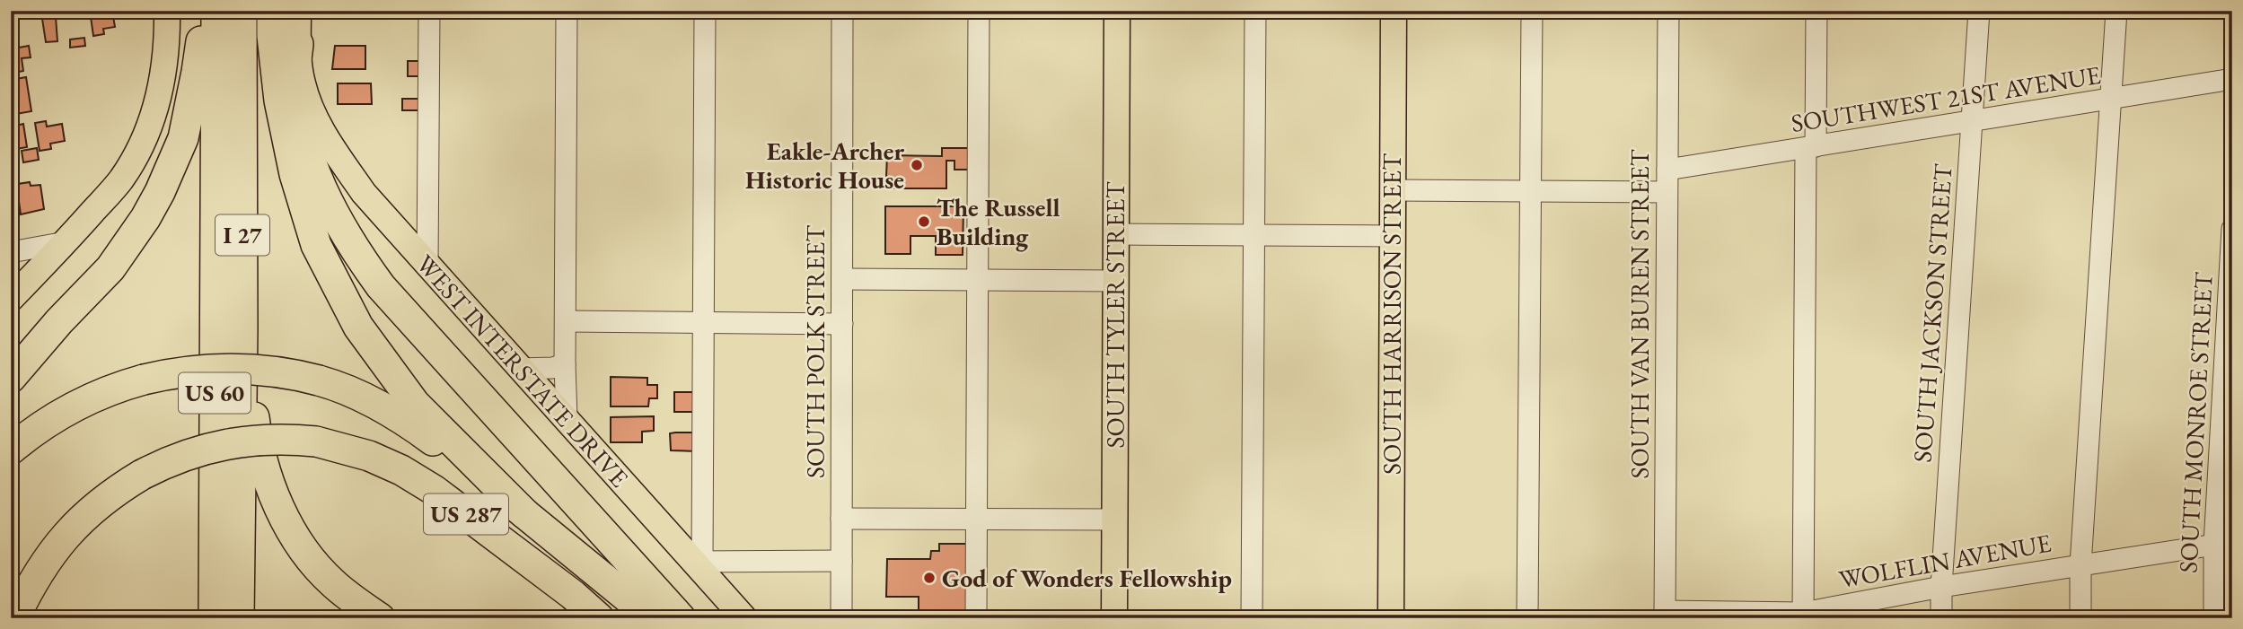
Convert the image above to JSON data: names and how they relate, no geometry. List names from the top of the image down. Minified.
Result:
{"streets":{"highway":["I 27","US 60","US 287"],"main road":["SOUTH HARRISON STREET","SOUTH TYLER STREET","WEST INTERSTATE DRIVE"],"street":["SOUTHWEST 21ST AVENUE","SOUTH JACKSON STREET","SOUTH VAN BUREN STREET","SOUTH POLK STREET","SOUTH MONROE STREET","WOLFLIN AVENUE"]},"crossings":[["SOUTHWEST 21ST AVENUE","SOUTH JACKSON STREET"],["SOUTHWEST 21ST AVENUE","SOUTH VAN BUREN STREET"],["I 27","US 60"],["SOUTH JACKSON STREET","WOLFLIN AVENUE"],["SOUTH VAN BUREN STREET","WOLFLIN AVENUE"],["SOUTH MONROE STREET","WOLFLIN AVENUE"]],"places":["Eakle-Archer Historic House","The Russell Building","God of Wonders Fellowship"]}
